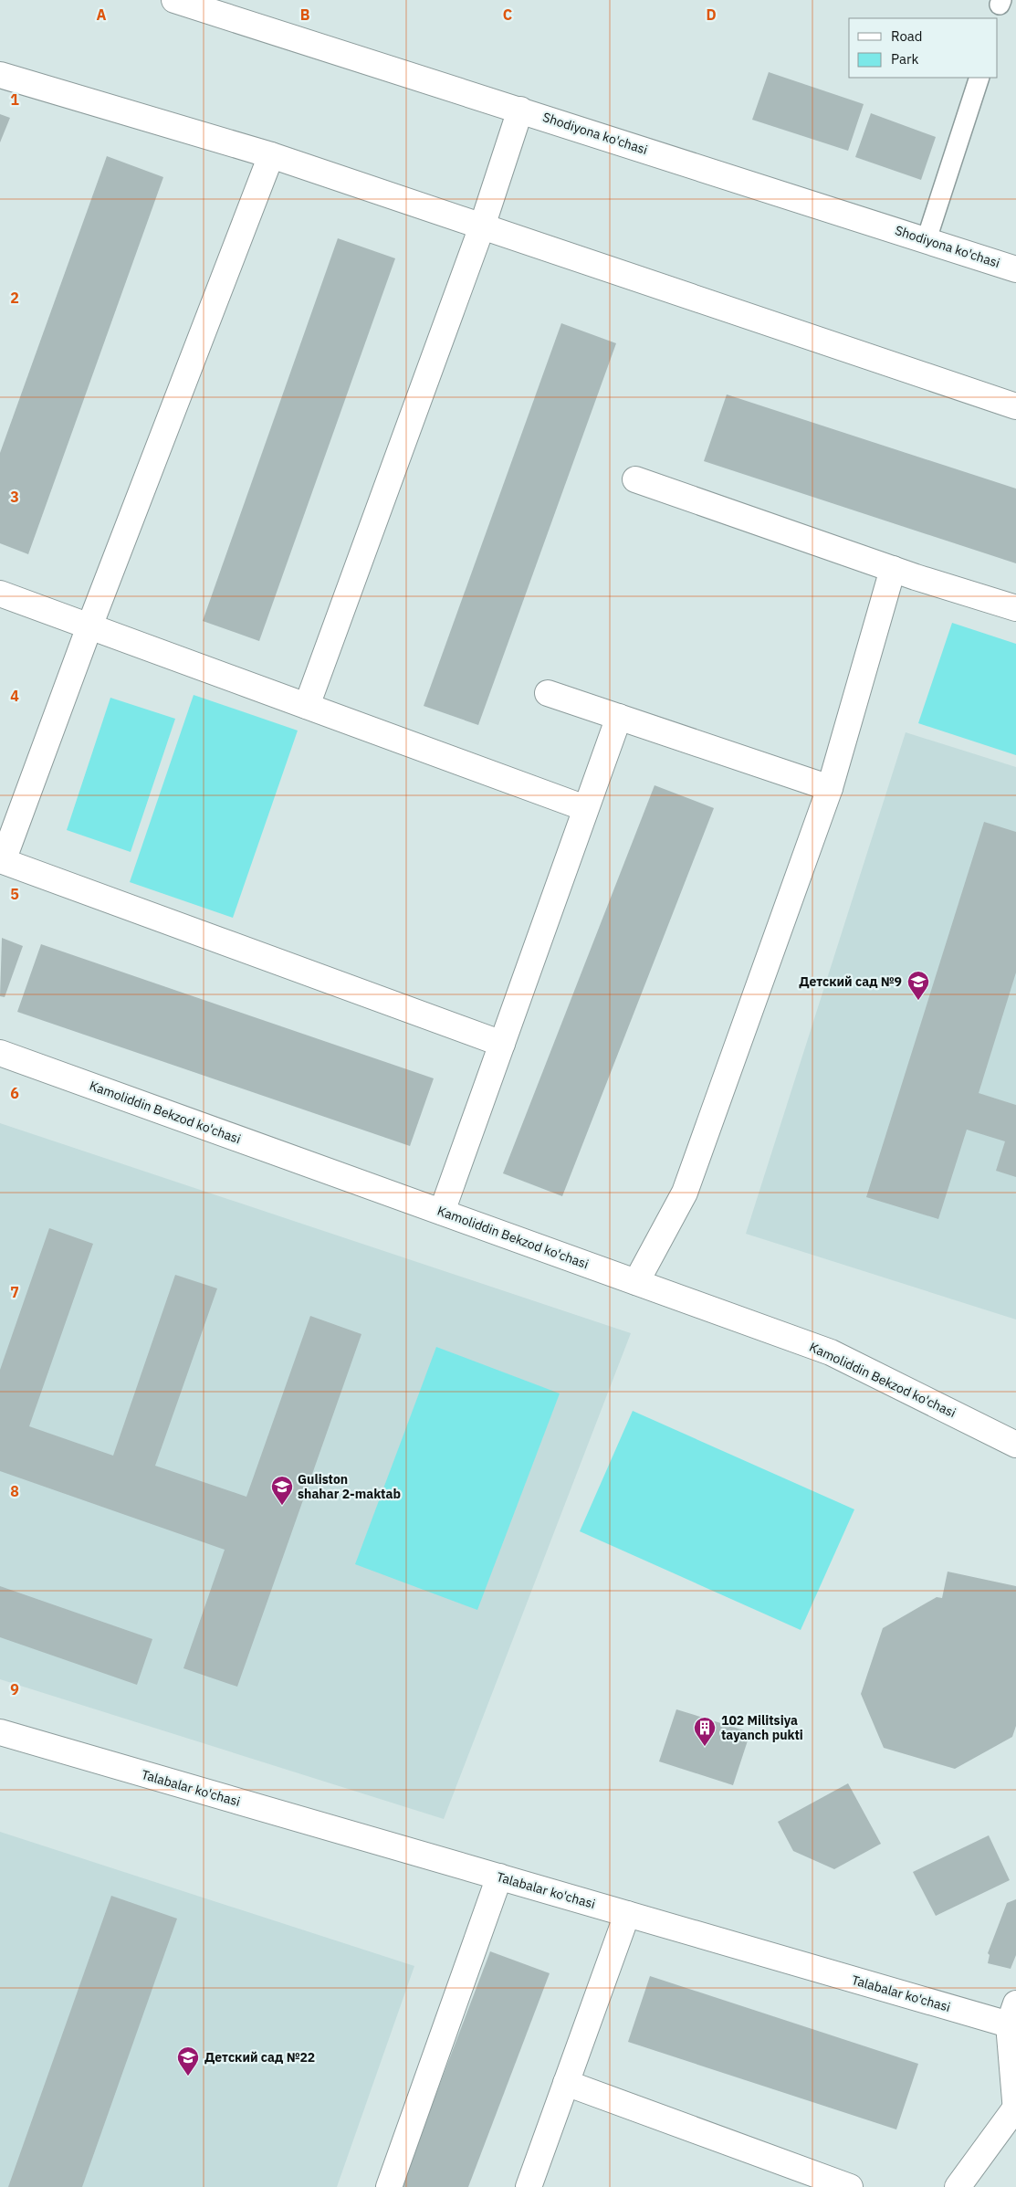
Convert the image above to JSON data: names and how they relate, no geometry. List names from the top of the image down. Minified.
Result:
{"streets":{"street":["Shodiyona ko'chasi","Kamoliddin Bekzod ko'chasi","Talabalar ko'chasi"]},"places":{"school or university":["Детский сад №9","Guliston shahar 2-maktab","Детский сад №22"],"building":["102 Militsiya tayanch pukti"]},"legend":["Road","Park"],"grid":{"columns":["A","B","C","D"],"rows":["1","2","3","4","5","6","7","8","9"]}}
